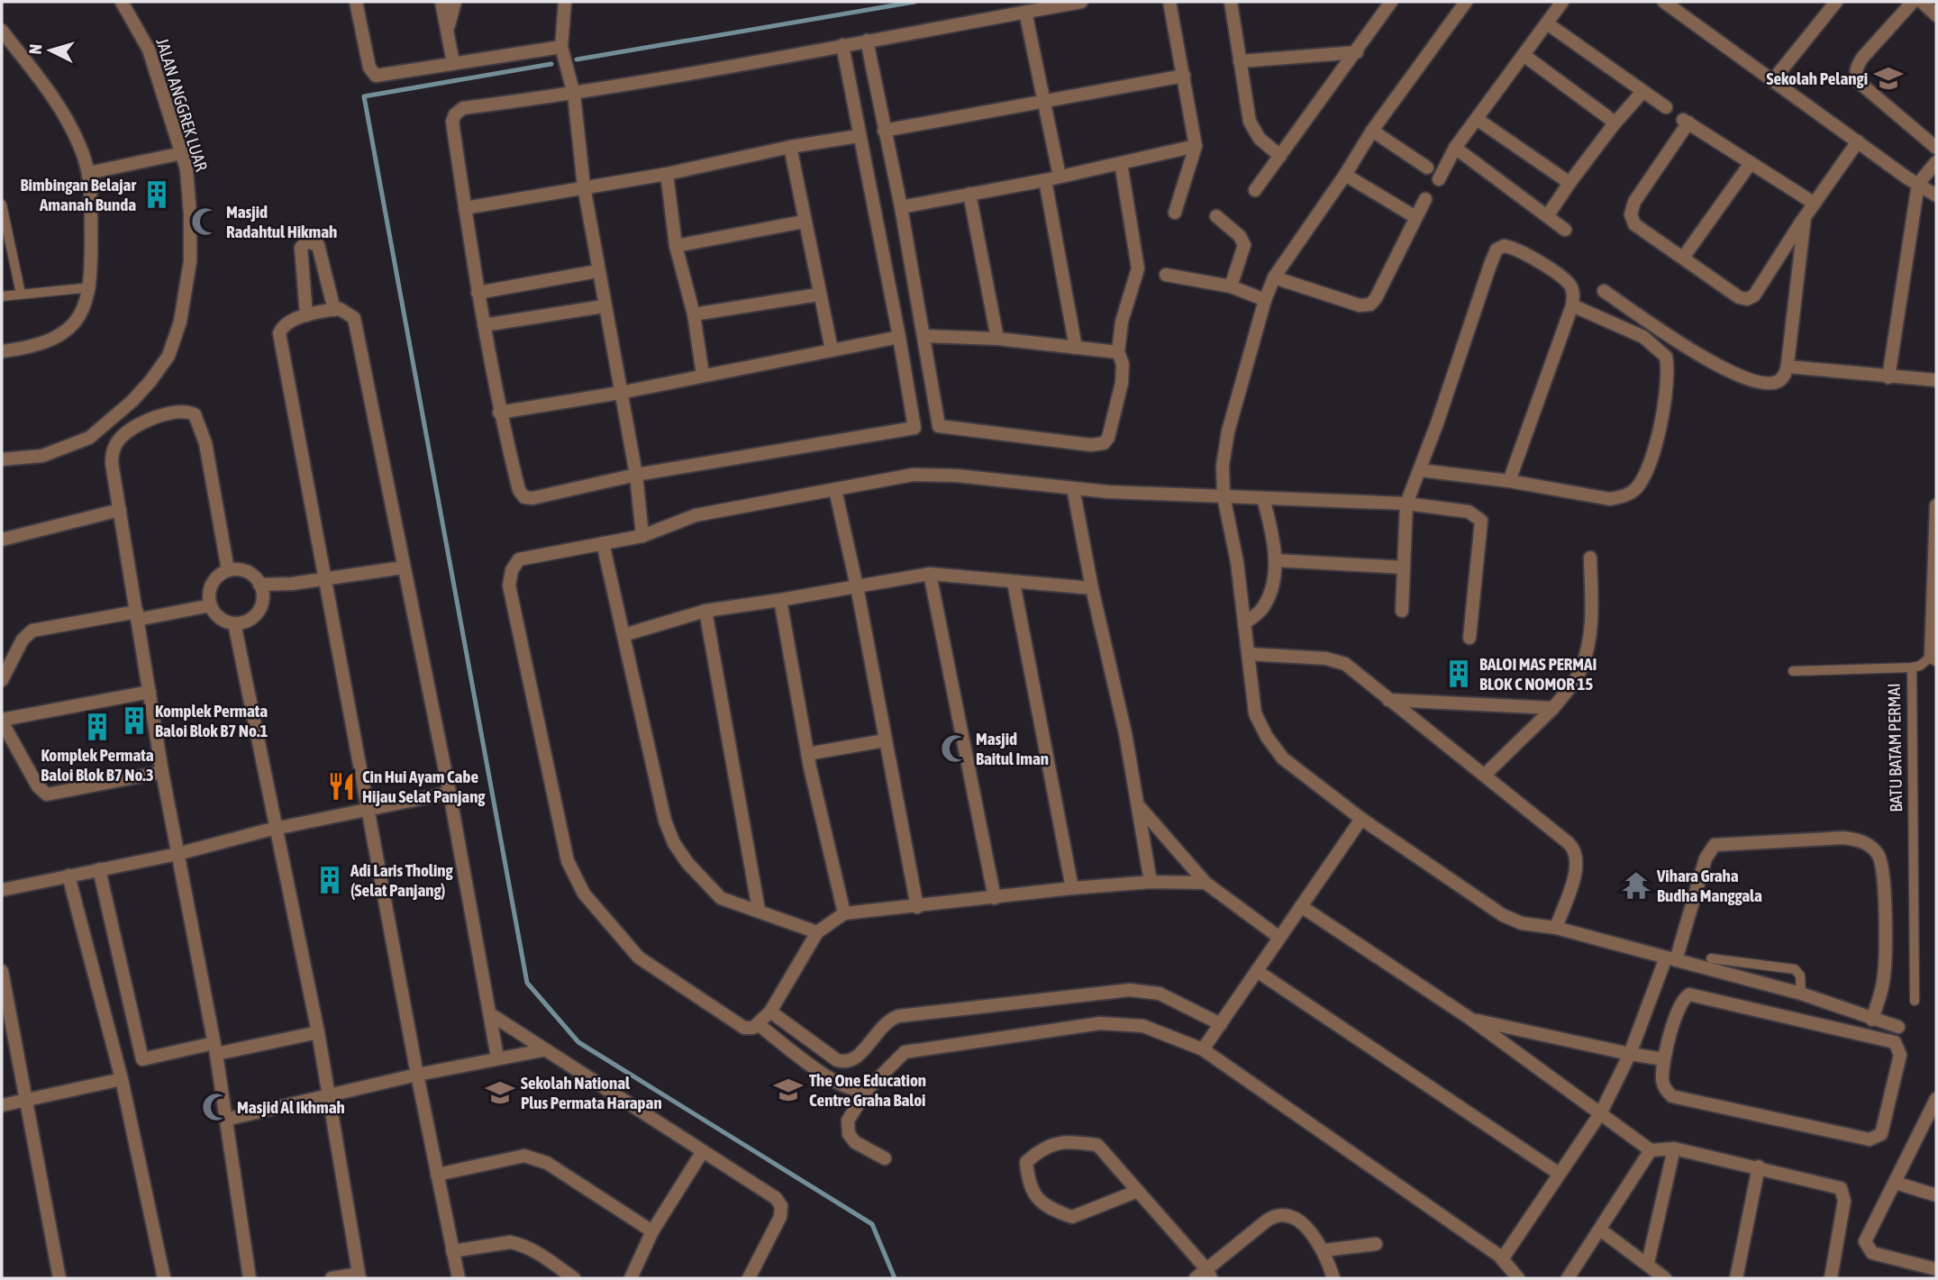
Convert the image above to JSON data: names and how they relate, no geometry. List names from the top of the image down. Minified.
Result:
{"streets":{"street":["JALAN ANGGREK LUAR","BATU BATAM PERMAI"]},"places":{"school or university":["Sekolah Pelangi","The One Education Centre Graha Baloi","Sekolah National Plus Permata Harapan"],"building":["Bimbingan Belajar Amanah Bunda","BALOI MAS PERMAI BLOK C NOMOR 15","Komplek Permata Baloi Blok B7 No.1","Komplek Permata Baloi Blok B7 No.3","Adi Laris Tholing (Selat Panjang)"],"mosque":["Masjid Radahtul Hikmah","Masjid Baitul Iman","Masjid Al Ikhmah"],"restaurant":["Cin Hui Ayam Cabe Hijau Selat Panjang"],"temple":["Vihara Graha Budha Manggala"]},"north":"left"}
